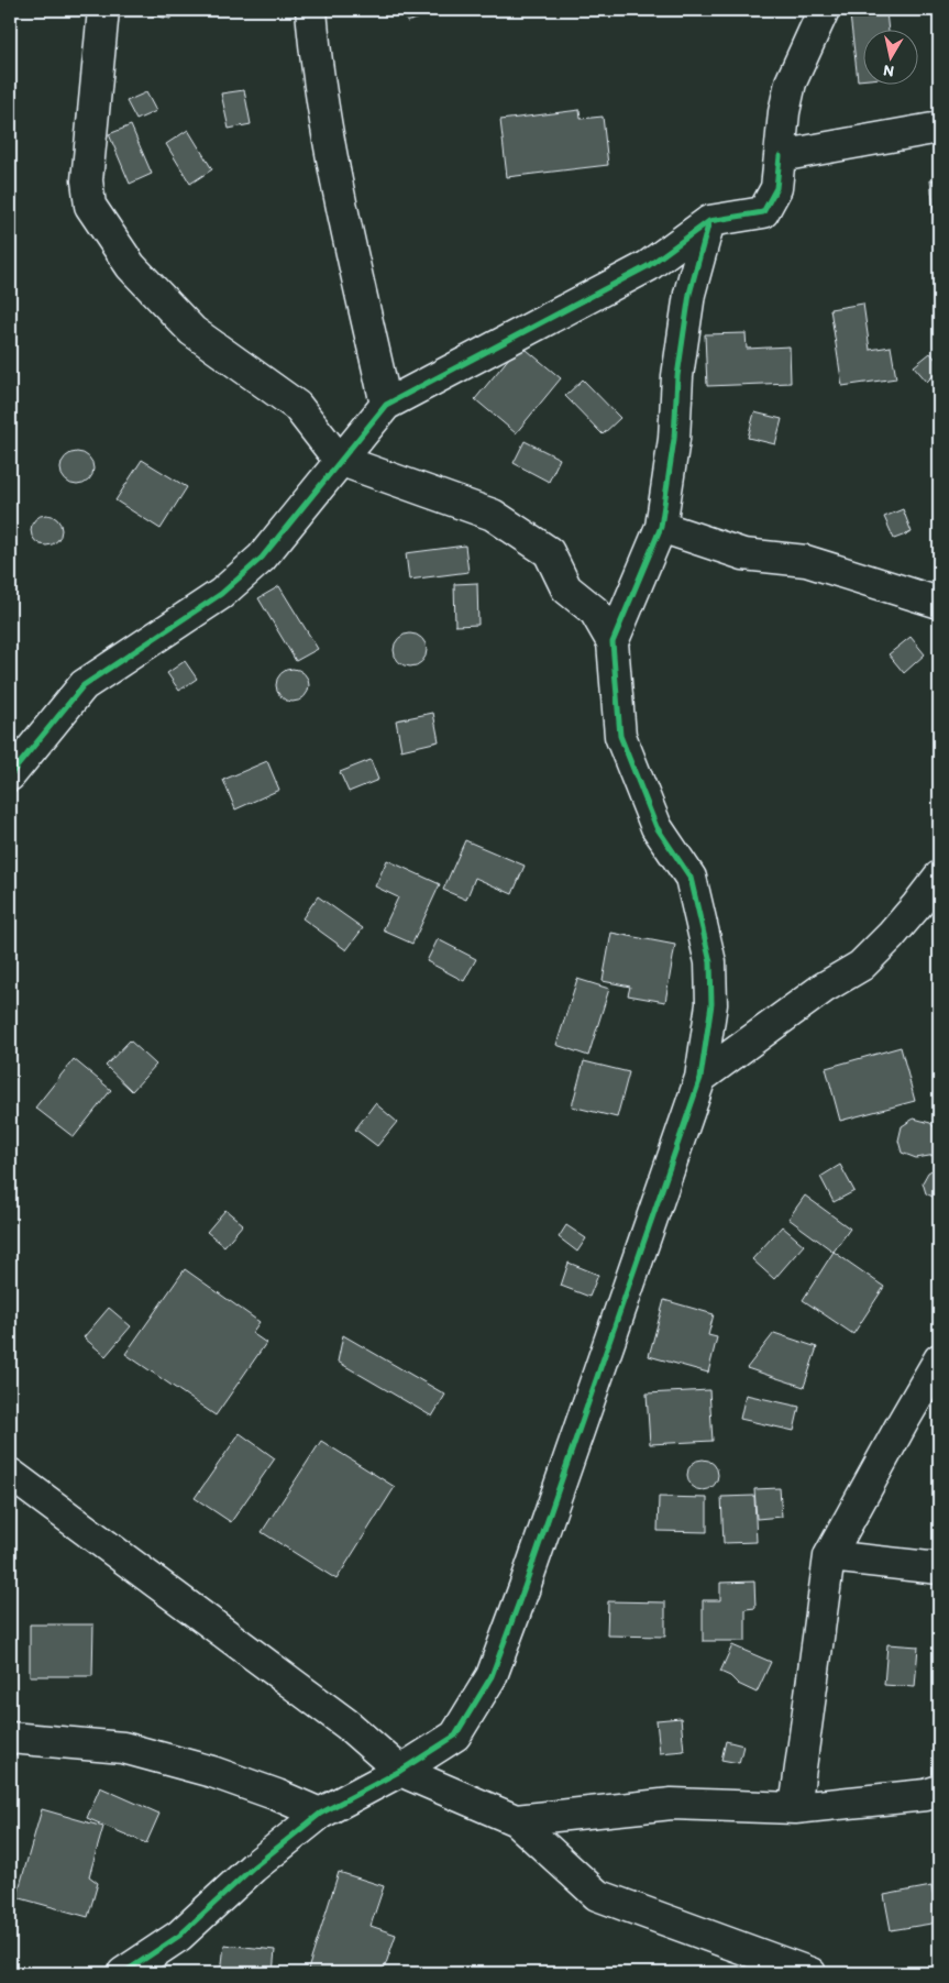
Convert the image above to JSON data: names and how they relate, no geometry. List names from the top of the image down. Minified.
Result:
{"north":"bottom"}
